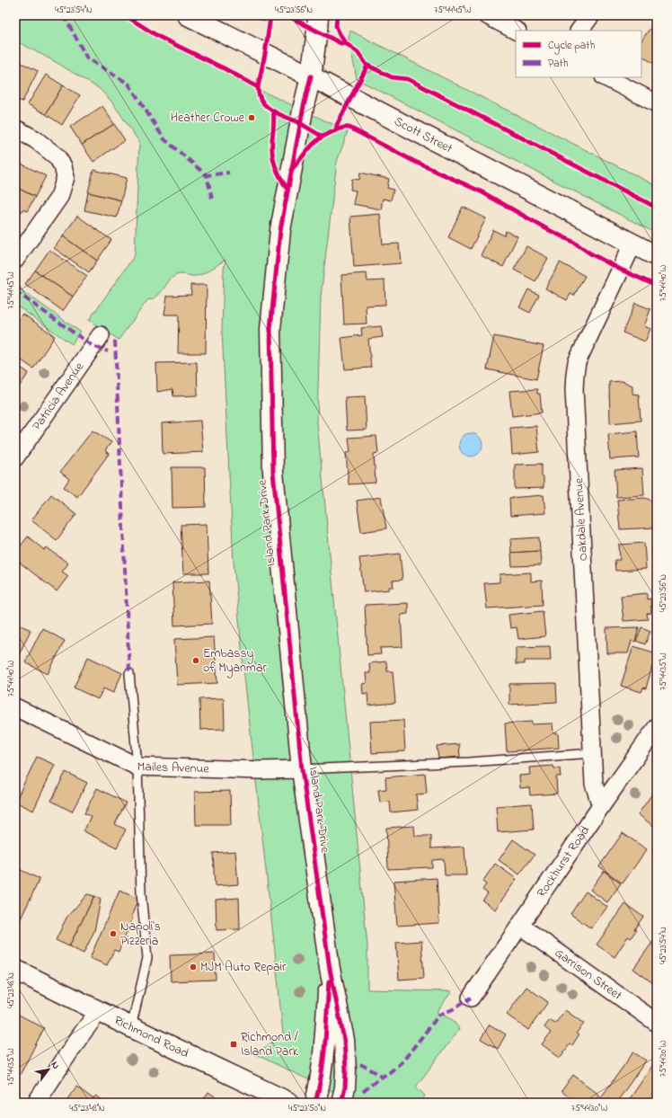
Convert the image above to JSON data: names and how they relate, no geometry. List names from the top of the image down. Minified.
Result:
{"streets":{"main road":["Scott Street","Island Park Drive","Richmond Road"],"street":["Patricia Avenue","Oakdale Avenue","Mailes Avenue","Rockhurst Road","Garrison Street"]},"crossings":[["Scott Street","Oakdale Avenue"],["Scott Street","Island Park Drive"],["Oakdale Avenue","Rockhurst Road"],["Island Park Drive","Mailes Avenue"],["Rockhurst Road","Garrison Street"]],"places":{"other":["Heather Crowe","Embassy of Myanmar","Napoli's Pizzeria","MJM Auto Repair"],"transit":["Richmond / Island Park"]},"legend":["Cycle path","Path"],"north":"top right","coordinates":["45°23'54\"N","45°23'56\"N","75°44'45\"W","75°44'40\"W","75°44'35\"W","45°23'48\"N","75°44'30\"W","45°23'50\"N"]}
